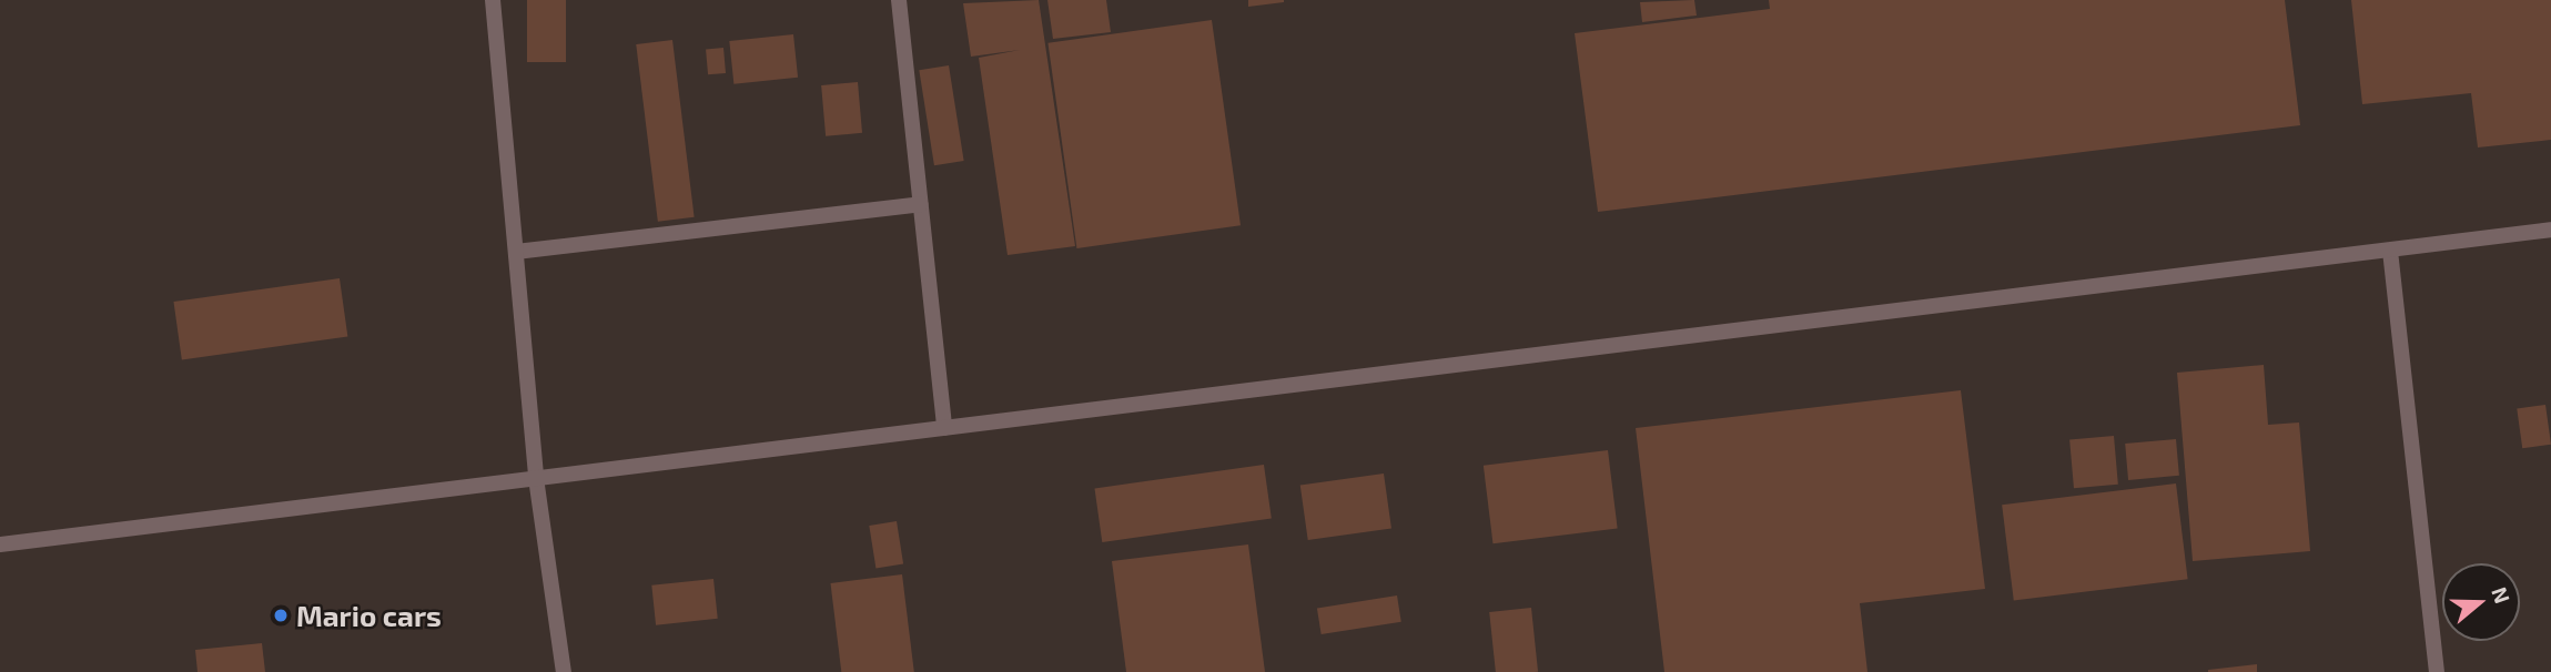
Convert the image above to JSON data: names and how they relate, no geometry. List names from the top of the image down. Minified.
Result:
{"places":["Mario cars"],"north":"right"}
